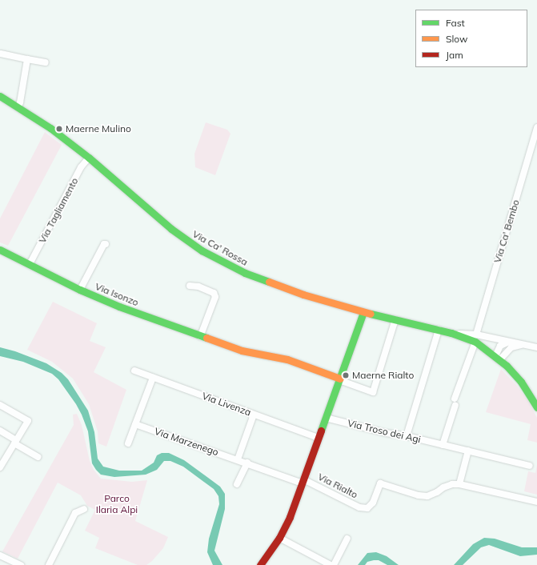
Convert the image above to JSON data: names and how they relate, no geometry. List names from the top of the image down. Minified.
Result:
{"streets":{"street":["Via Tagliamento","Via Ca' Bembo","Via Ca' Rossa","Via Isonzo","Via Livenza","Via Troso dei Agi","Via Marzenego","Via Rialto"]},"crossings":[["Via Tagliamento","Via Ca' Rossa"],["Via Tagliamento","Via Isonzo"],["Via Ca' Bembo","Via Ca' Rossa"],["Via Ca' Bembo","Via Troso dei Agi"],["Via Ca' Rossa","Via Rialto"],["Via Isonzo","Via Rialto"],["Via Livenza","Via Rialto"],["Via Troso dei Agi","Via Rialto"],["Via Marzenego","Via Rialto"]],"parks":["Parco Ilaria Alpi"],"places":["Maerne Mulino","Maerne Rialto"],"legend":["Fast","Slow","Jam"]}
